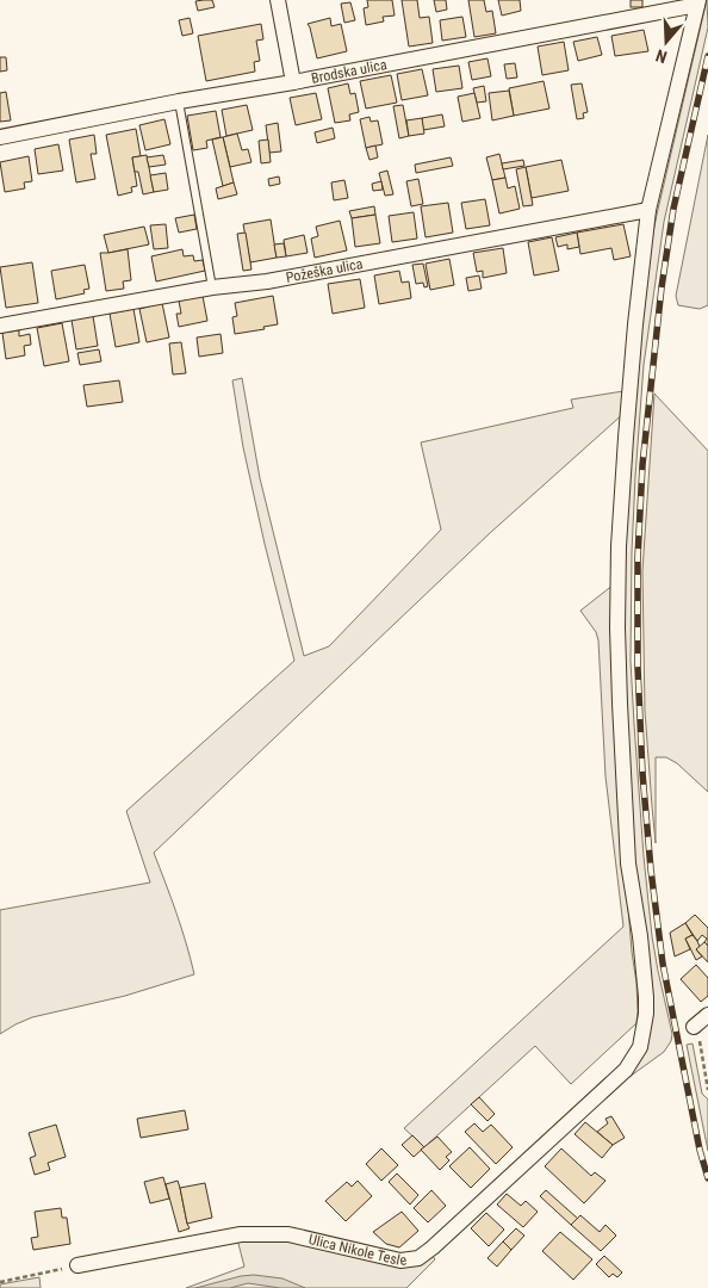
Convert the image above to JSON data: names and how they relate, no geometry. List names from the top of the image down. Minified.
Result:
{"streets":{"street":["Brodska ulica","Požeška ulica","Ulica Nikole Tesle"]},"crossings":[["Brodska ulica","Ulica Nikole Tesle"],["Požeška ulica","Ulica Nikole Tesle"]],"north":"bottom"}
